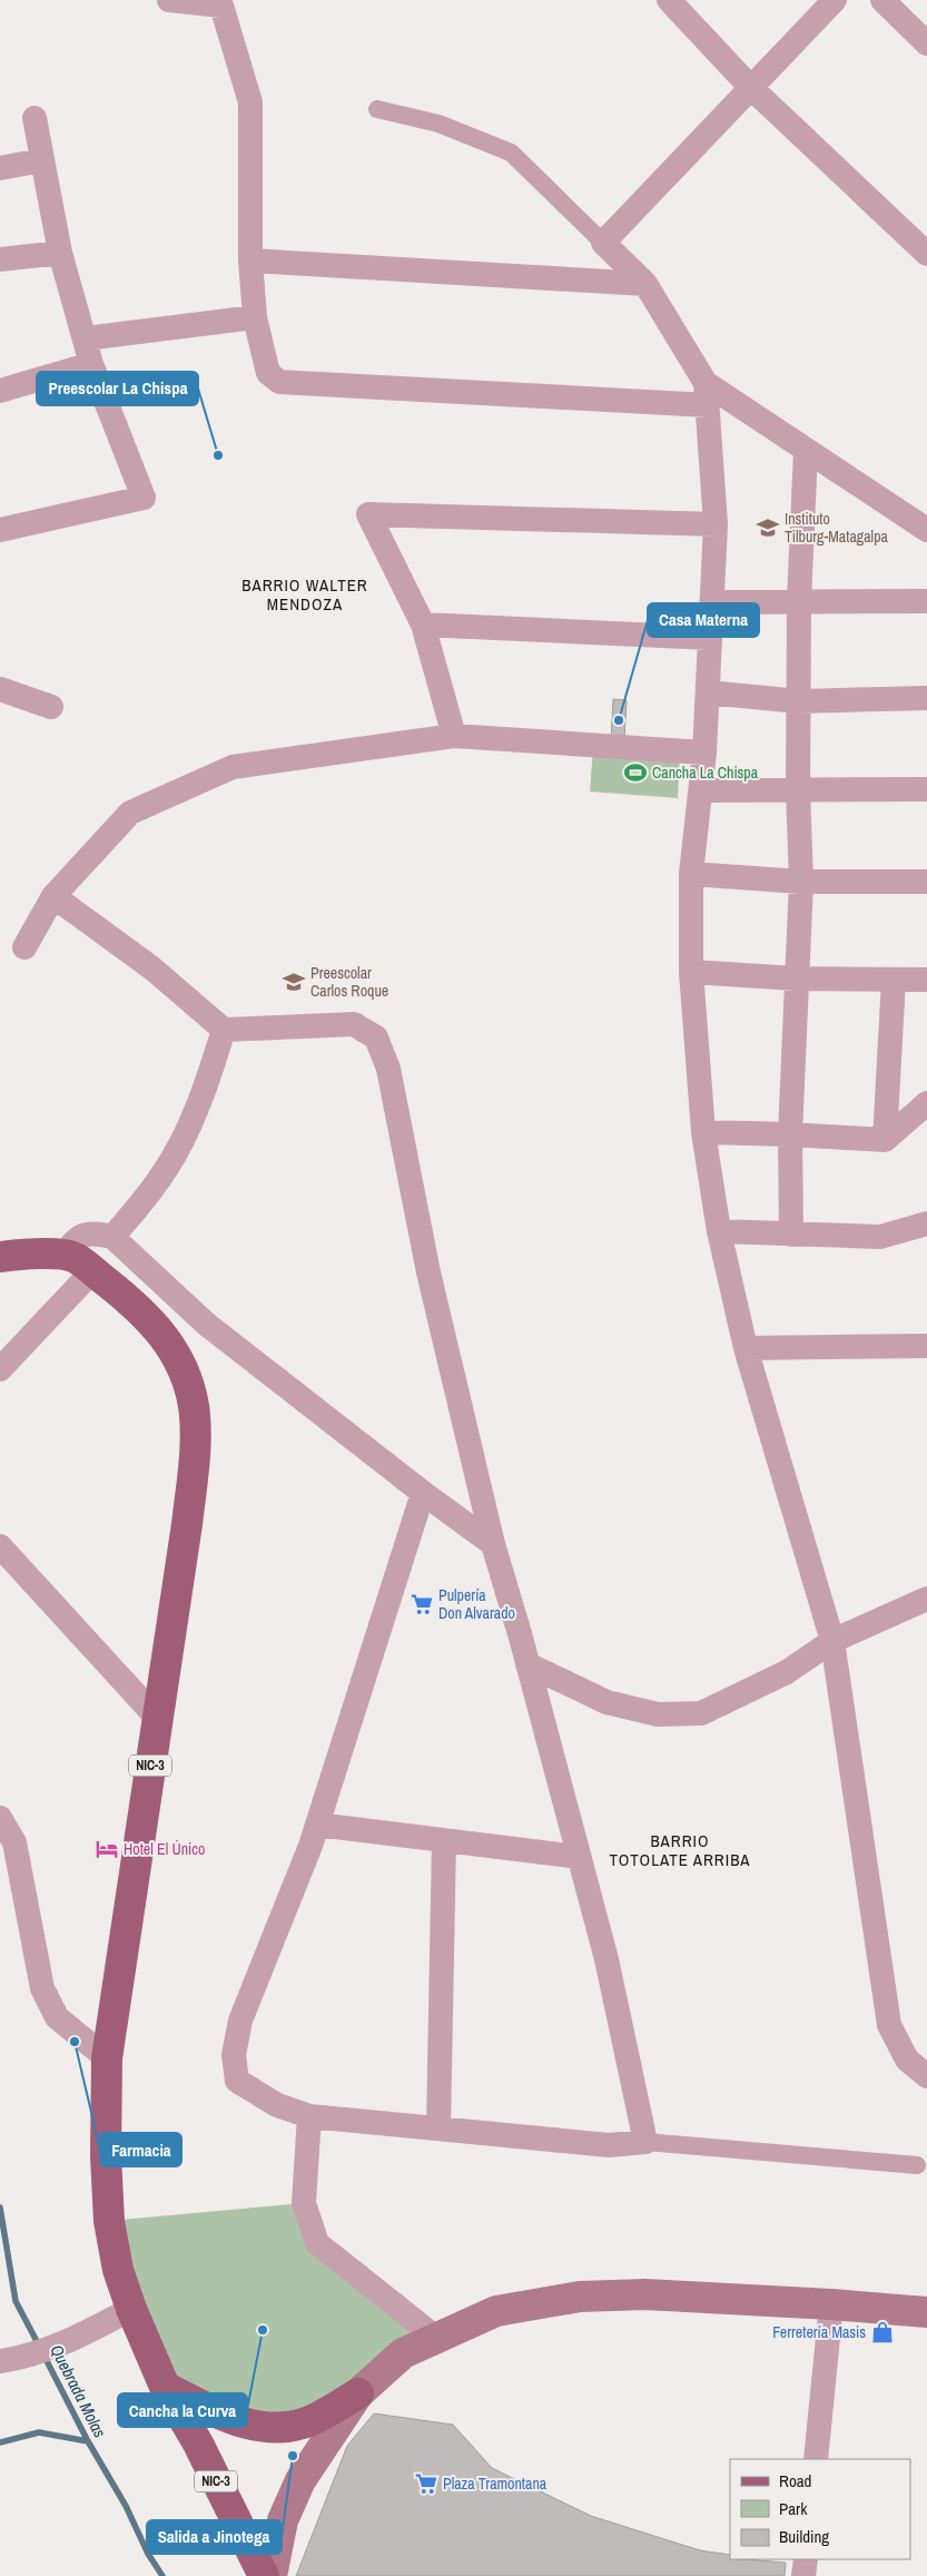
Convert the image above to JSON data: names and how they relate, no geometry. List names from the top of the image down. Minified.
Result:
{"streets":{"main road":["NIC-3"]},"districts":["BARRIO WALTER MENDOZA","BARRIO TOTOLATE ARRIBA"],"water":["Quebrada Molas"],"places":{"other":["Preescolar La Chispa","Casa Materna","Farmacia","Cancha la Curva","Salida a Jinotega"],"school or university":["Instituto Tilburg-Matagalpa","Preescolar Carlos Roque"],"sports":["Cancha La Chispa"],"supermarket":["Pulpería Don Alvarado","Plaza Tramontana"],"hotel":["Hotel El Único"],"shop":["Ferretería Masis"]},"legend":["Road","Park","Building"]}
